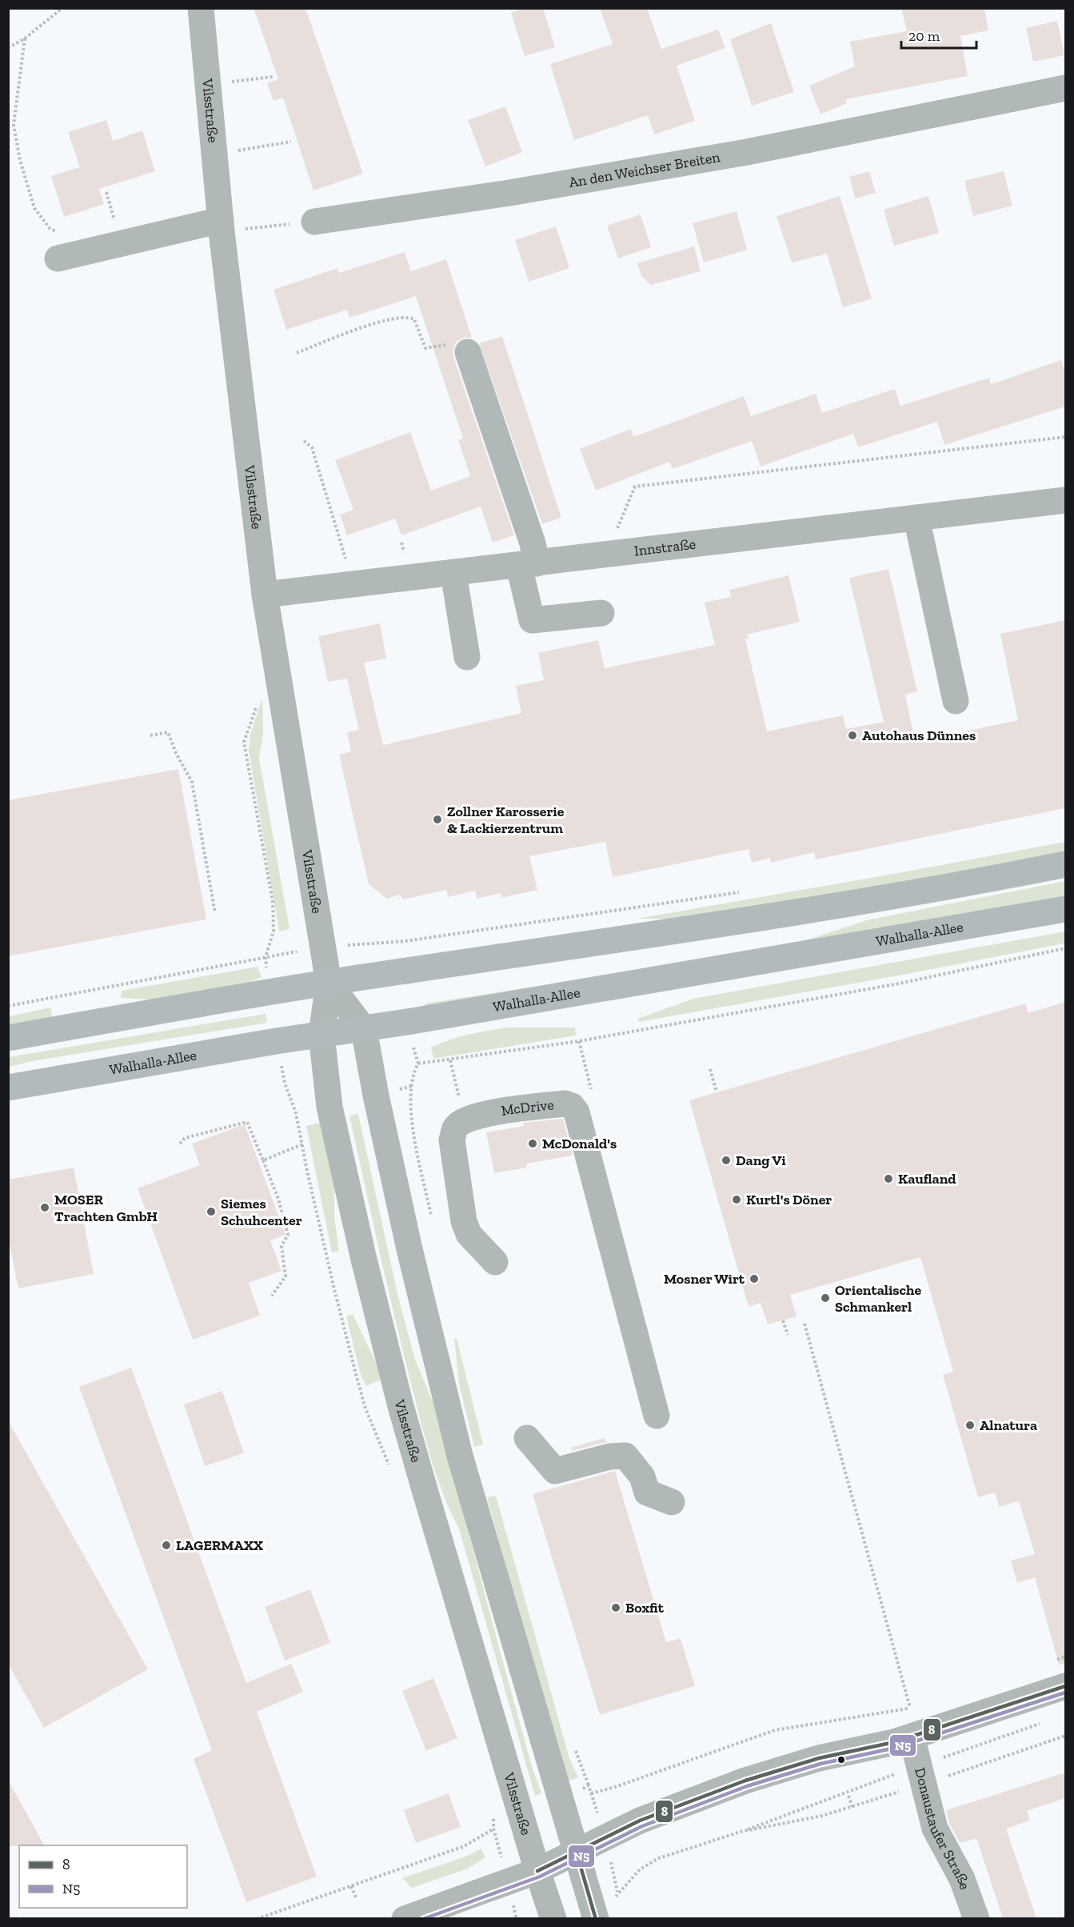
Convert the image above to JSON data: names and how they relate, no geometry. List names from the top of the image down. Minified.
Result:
{"streets":{"main road":["Walhalla-Allee"],"street":["Vilsstraße","An den Weichser Breiten","Innstraße","McDrive","Donaustaufer Straße"]},"crossings":[["Vilsstraße","Innstraße"],["Vilsstraße","Walhalla-Allee"]],"places":["Autohaus Dünnes","Zollner Karosserie & Lackierzentrum","McDonald's","Dang Vi","Kaufland","Kurtl's Döner","MOSER Trachten GmbH","Siemes Schuhcenter","Mosner Wirt","Orientalische Schmankerl","Alnatura","LAGERMAXX","Boxfit"],"lines":["transit line 8","transit line N5"],"legend":["8","N5"],"scale_bar":"20 m"}
